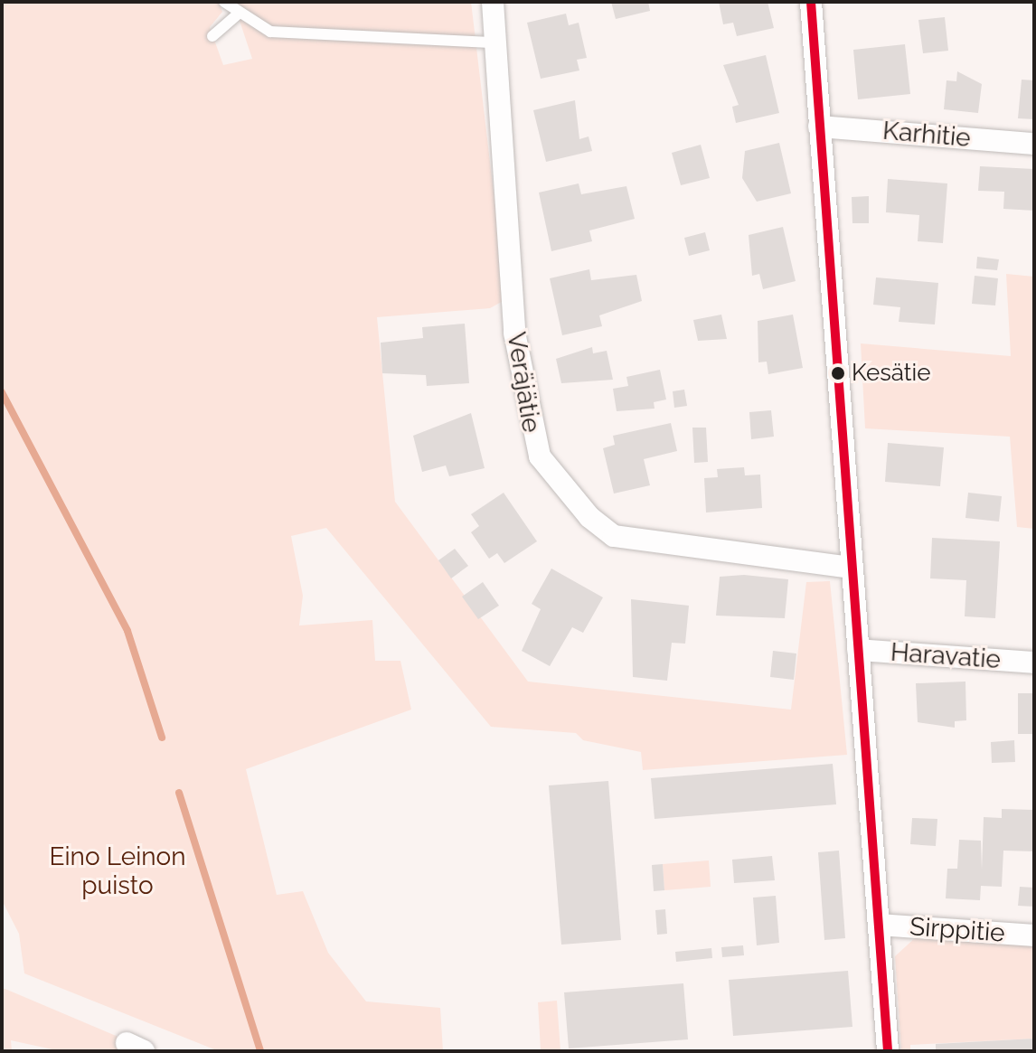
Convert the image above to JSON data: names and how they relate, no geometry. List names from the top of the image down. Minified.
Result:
{"streets":{"street":["Karhitie","Veräjätie","Haravatie","Sirppitie"]},"parks":["Eino Leinon puisto"],"places":["Kesätie"]}
